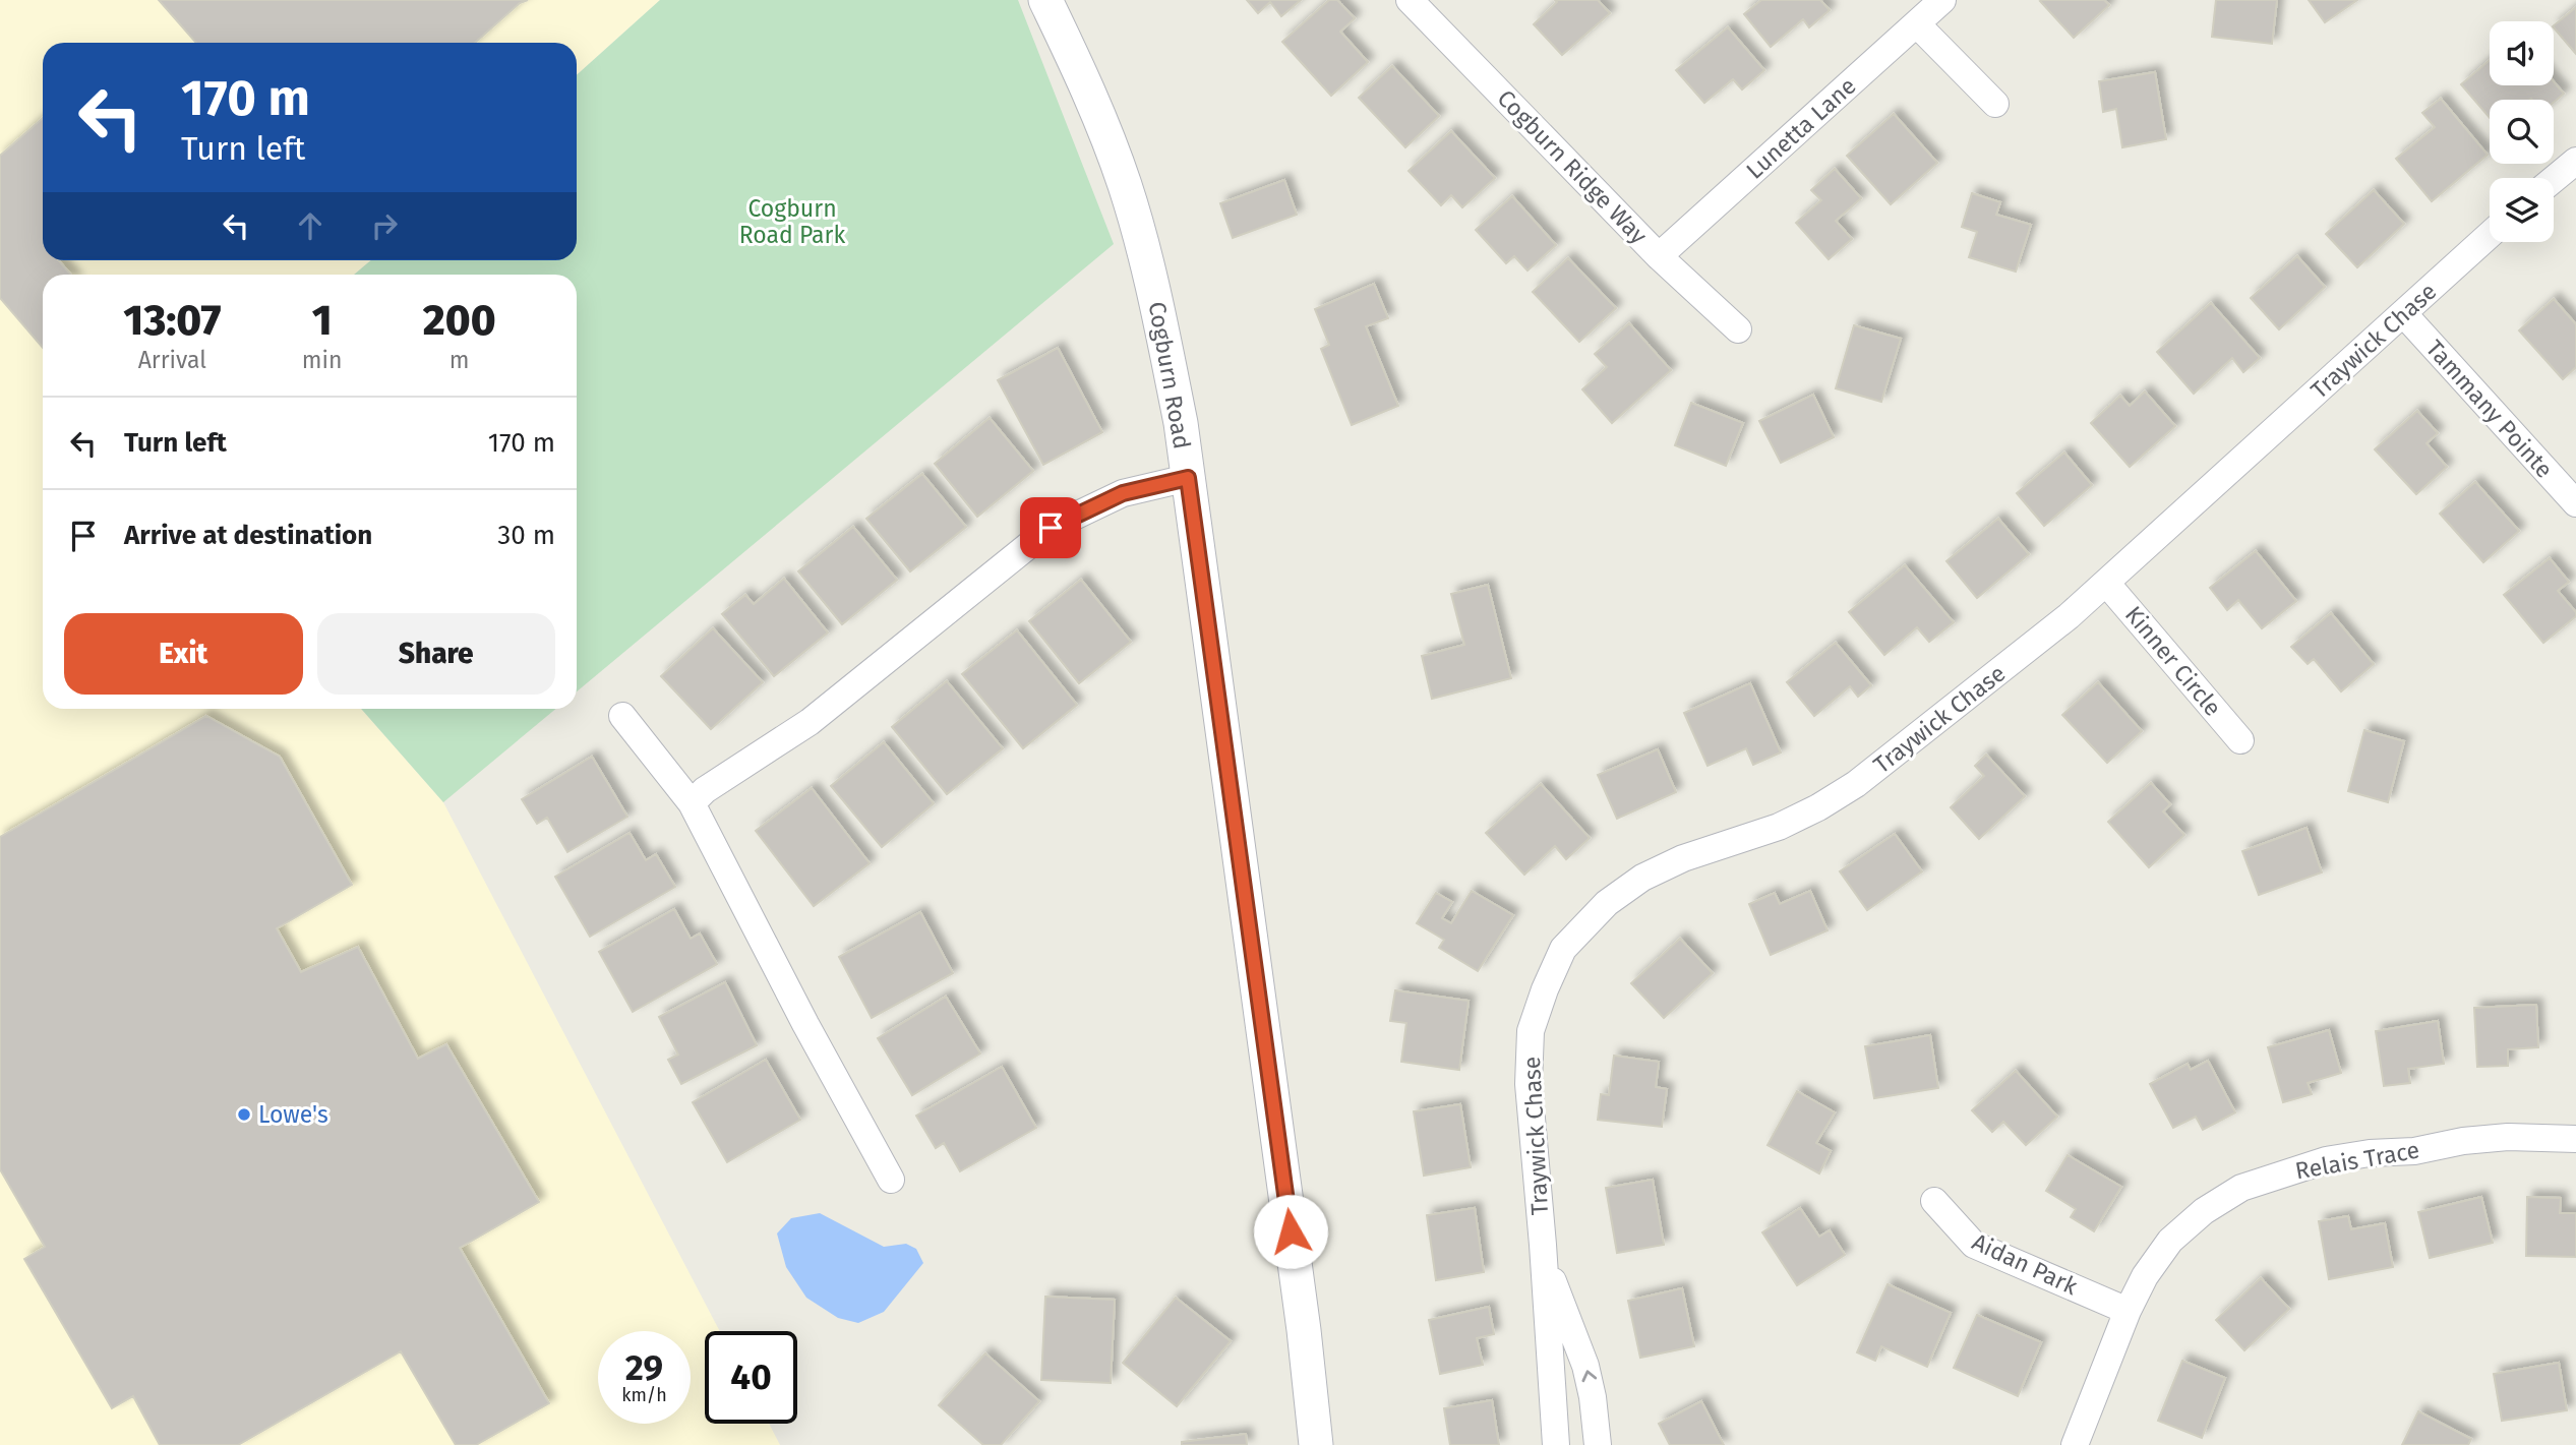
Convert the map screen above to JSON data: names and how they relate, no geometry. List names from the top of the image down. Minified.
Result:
{"streets":{"street":["Lunetta Lane","Cogburn Ridge Way","Traywick Chase","Cogburn Road","Tammany Pointe","Kinner Circle","Relais Trace","Aidan Park"]},"crossings":[["Lunetta Lane","Cogburn Ridge Way"],["Traywick Chase","Tammany Pointe"],["Traywick Chase","Kinner Circle"],["Relais Trace","Aidan Park"]],"parks":["Cogburn Road Park"],"places":["Lowe's"],"page":{"turn":["170 m","Turn left"],"eta":["13:07","Arrival","1","min","200","m"],"list":[{"name":"Turn left","value":"170 m"},{"name":"Arrive at destination","value":"30 m"}],"buttons":["Exit","Share"],"speed":"29 km/h","limit":"40"}}
